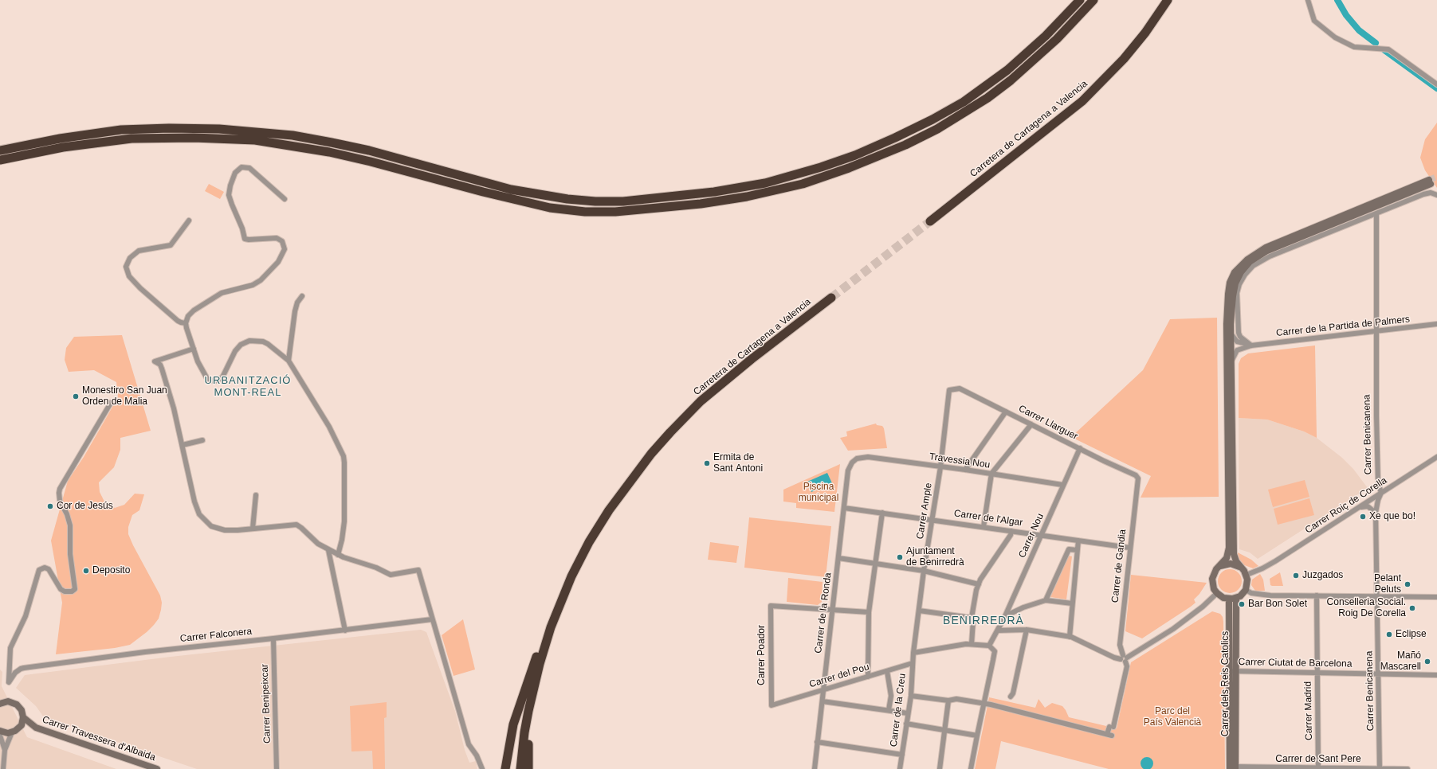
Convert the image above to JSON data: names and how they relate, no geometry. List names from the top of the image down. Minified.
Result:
{"streets":{"highway":["Carretera de Cartagena a Valencia"],"street":["Carrer de la Partida de Palmers","Carrer Llarguer","Carrer Benicanena","Travessia Nou","Carrer Roiç de Corella","Carrer Ample","Carrer de l'Algar","Carrer Nou","Carrer de Gandia","Carrer de la Ronda","Carrer Falconera","Carrer Poador","Carrer Ciutat de Barcelona","Carrer del Pou","Carrer dels Reis Catolics","Carrer Benipeixcar","Carrer de la Creu","Carrer Madrid","Carrer Travessera d'Albaida","Carrer de Sant Pere"]},"crossings":[["Carrer de la Partida de Palmers","Carrer Benicanena"],["Carrer Llarguer","Carrer Ample"],["Carrer Llarguer","Carrer Nou"],["Carrer Llarguer","Carrer de Gandia"],["Carrer Benicanena","Carrer Roiç de Corella"],["Carrer Benicanena","Carrer Ciutat de Barcelona"],["Carrer Benicanena","Carrer de Sant Pere"],["Travessia Nou","Carrer Ample"],["Travessia Nou","Carrer Nou"],["Travessia Nou","Carrer de la Ronda"],["Carrer Roiç de Corella","Carrer dels Reis Catolics"],["Carrer Ample","Carrer de l'Algar"],["Carrer Ample","Carrer de la Creu"],["Carrer de l'Algar","Carrer Nou"],["Carrer de l'Algar","Carrer de Gandia"],["Carrer de l'Algar","Carrer de la Ronda"],["Carrer de la Ronda","Carrer Poador"],["Carrer de la Ronda","Carrer del Pou"],["Carrer Falconera","Carrer Benipeixcar"],["Carrer Poador","Carrer del Pou"],["Carrer Ciutat de Barcelona","Carrer dels Reis Catolics"],["Carrer Ciutat de Barcelona","Carrer Madrid"],["Carrer del Pou","Carrer de la Creu"],["Carrer dels Reis Catolics","Carrer de Sant Pere"],["Carrer Madrid","Carrer de Sant Pere"]],"districts":["URBANITZACIÓ MONT-REAL","BENIRREDRÀ"],"parks":["Piscina municipal","Parc del País Valencià"],"places":["Monestiro San Juan Orden de Malia","Ermita de Sant Antoni","Cor de Jesús","Xe que bo!","Ajuntament de Benirredrà","Deposito","Juzgados","Pelant Peluts","Bar Bon Solet","Conselleria Social. Roig De Corella","Eclipse","Mañó Mascarell"]}
